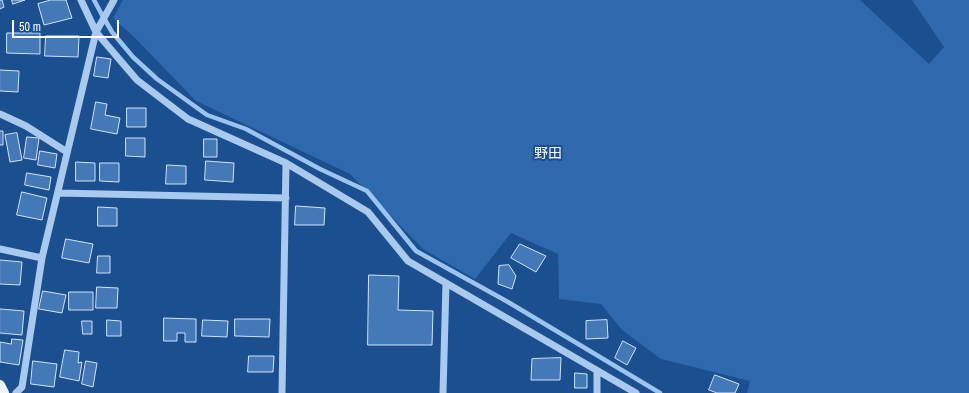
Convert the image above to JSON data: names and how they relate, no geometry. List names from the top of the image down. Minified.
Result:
{"districts":["野田"],"scale_bar":"50 m"}
